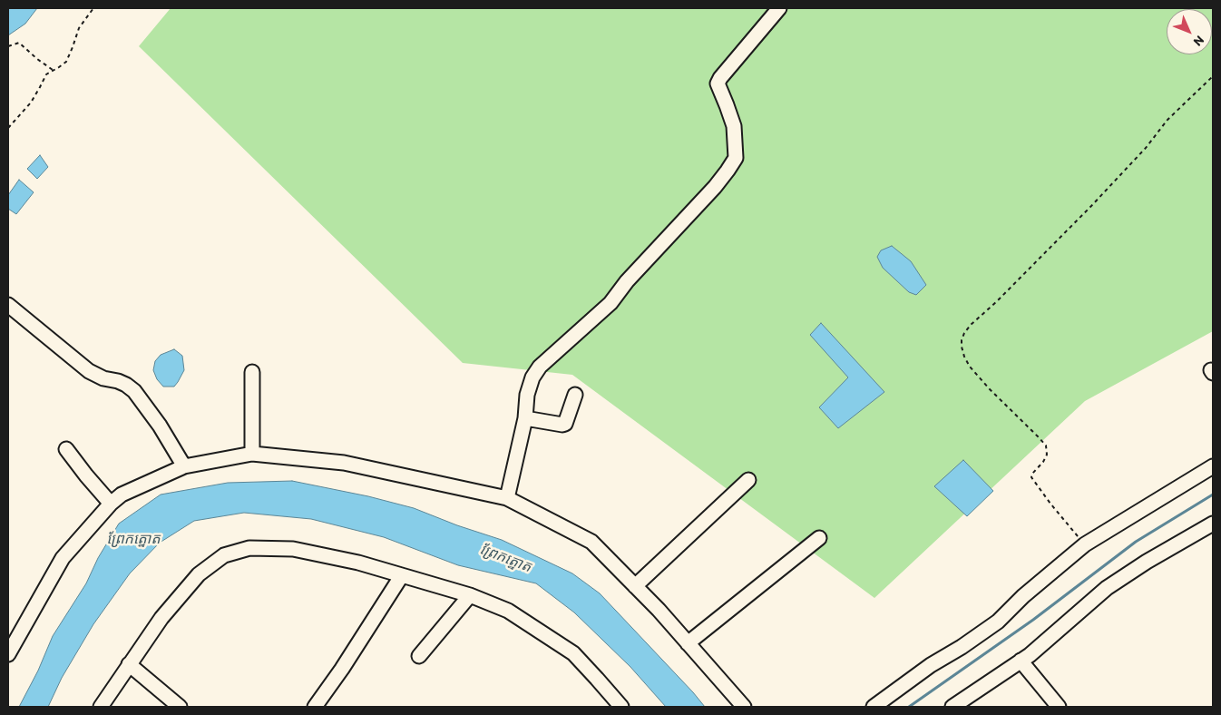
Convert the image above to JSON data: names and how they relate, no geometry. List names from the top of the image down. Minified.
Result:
{"water":["ព្រែកត្នោត"],"north":"bottom right"}
